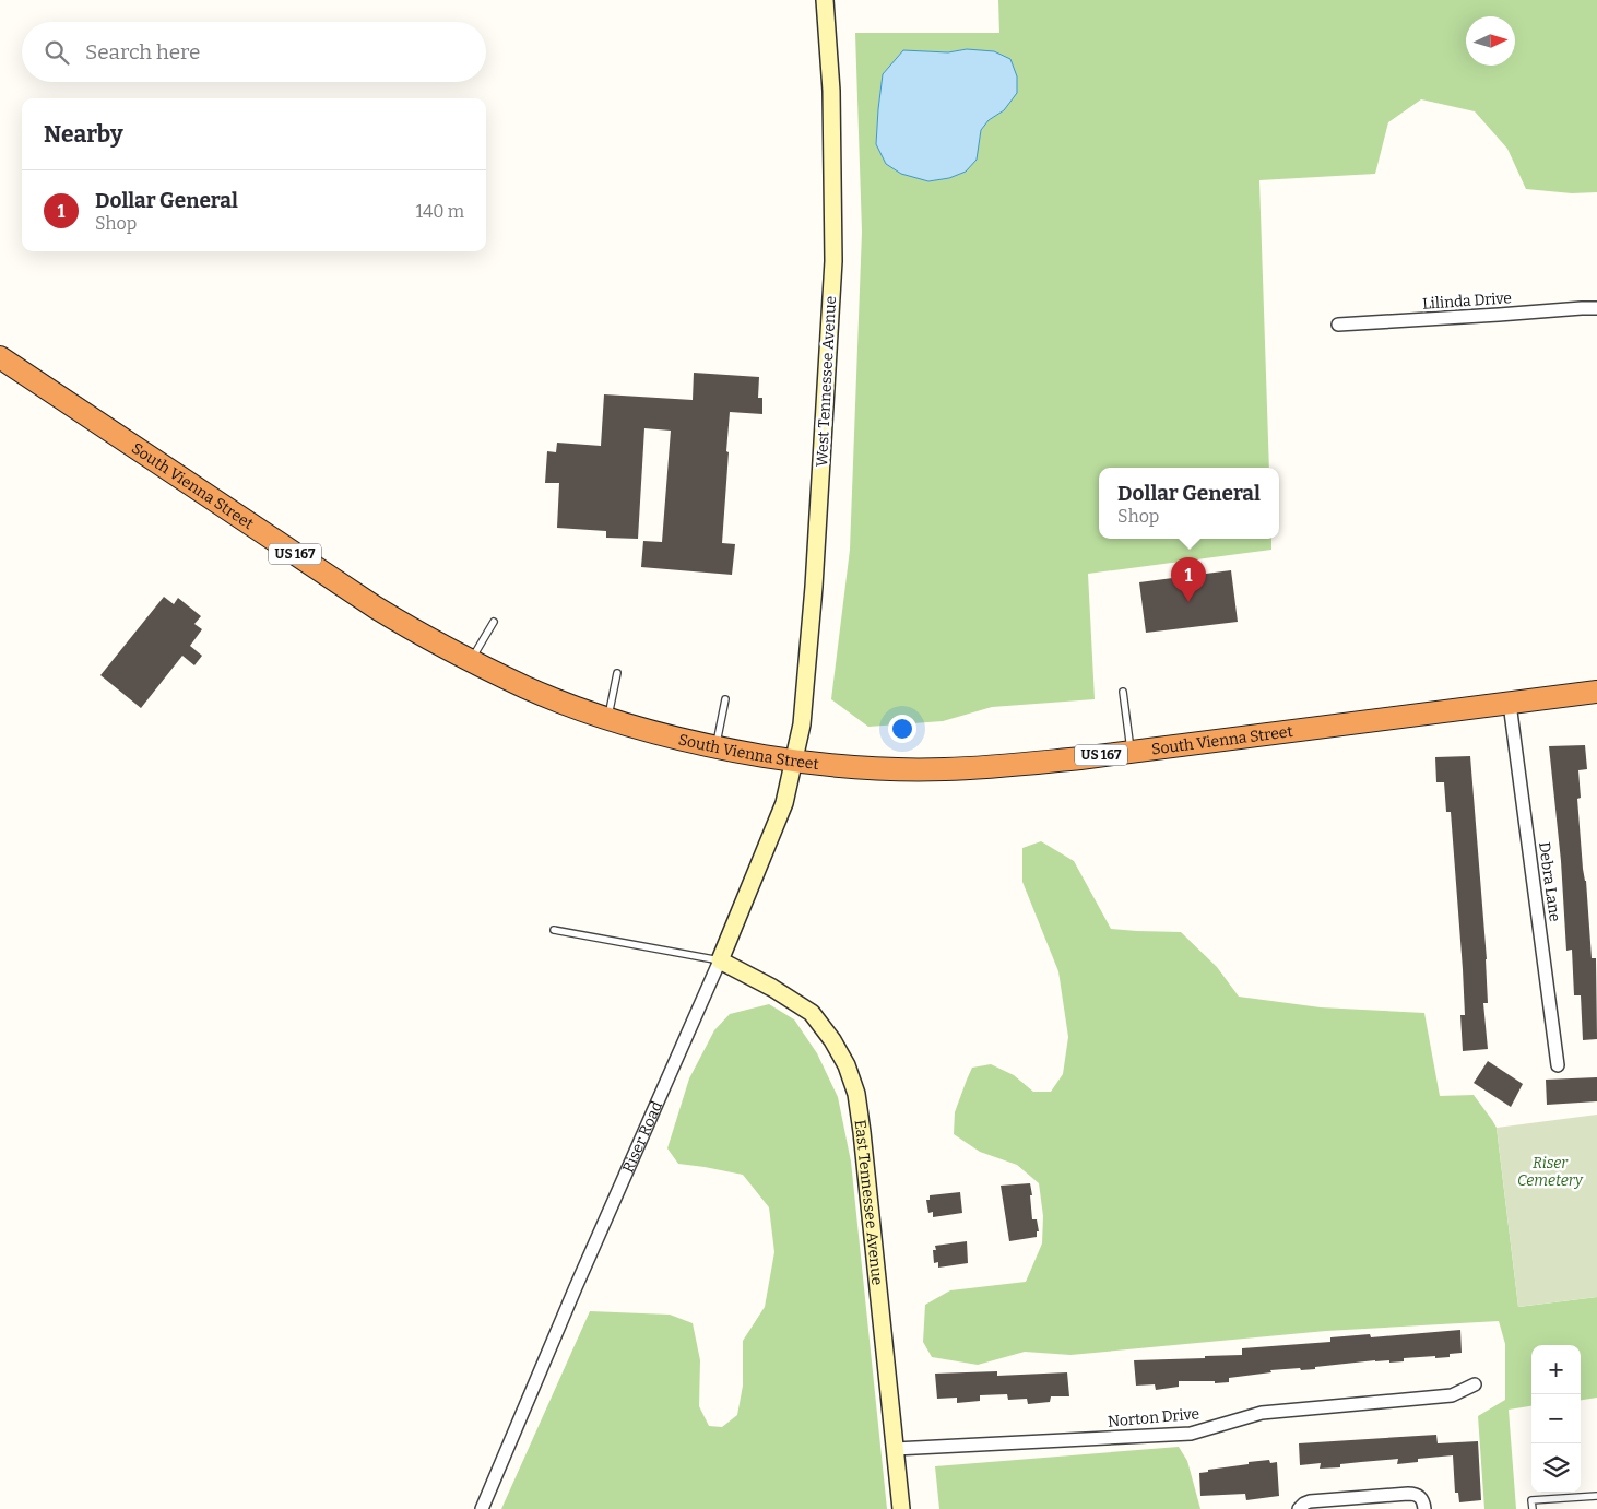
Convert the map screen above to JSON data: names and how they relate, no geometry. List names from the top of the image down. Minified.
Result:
{"streets":{"highway":["South Vienna Street","US 167"],"main road":["West Tennessee Avenue","Riser Road","East Tennessee Avenue"],"street":["Lilinda Drive","Debra Lane","Norton Drive"]},"crossings":[["West Tennessee Avenue","South Vienna Street"],["West Tennessee Avenue","Riser Road"],["South Vienna Street","Debra Lane"],["South Vienna Street","Riser Road"],["Riser Road","East Tennessee Avenue"],["East Tennessee Avenue","Norton Drive"]],"parks":["Riser Cemetery"],"north":"right","page":{"search":"Search here","heading":"Nearby","list":[{"mark":"1","name":"Dollar General","note":"Shop","value":"140 m"}],"popup":["Dollar General","Shop"],"pins":"1","map_buttons":["+","−"]}}
